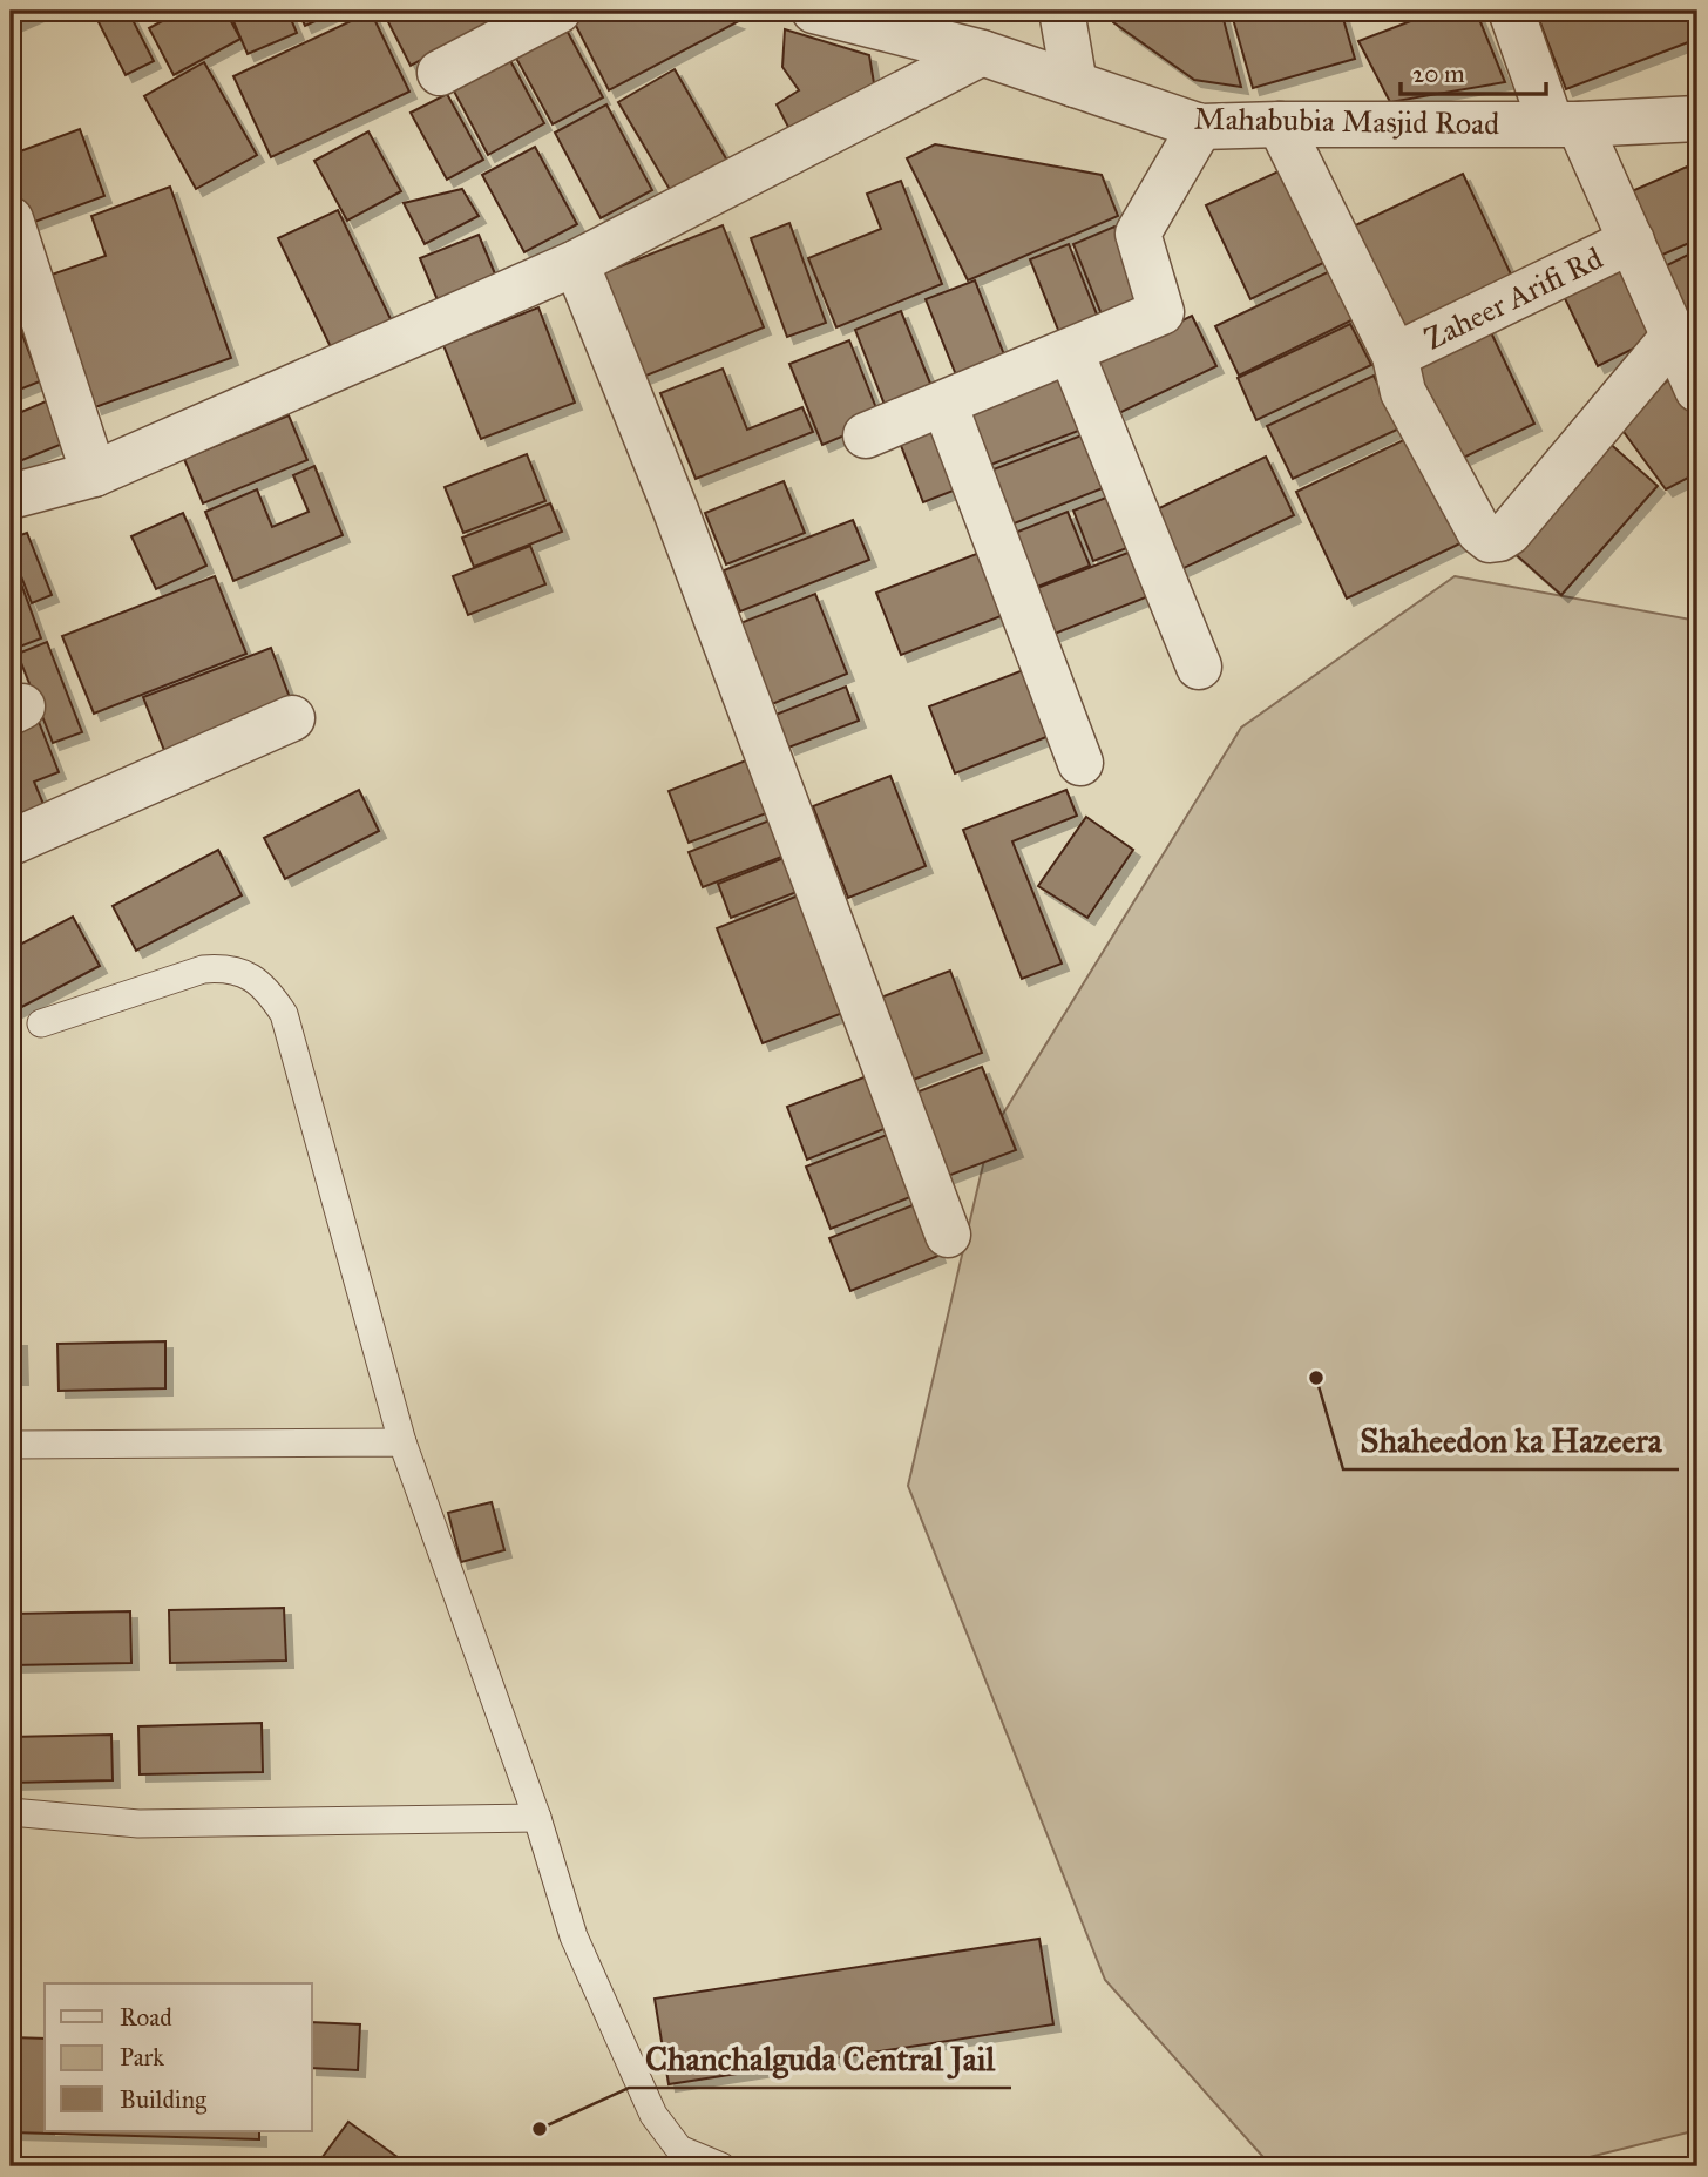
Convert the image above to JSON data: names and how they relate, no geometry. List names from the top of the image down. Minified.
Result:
{"streets":{"street":["Mahabubia Masjid Road","Zaheer Arifi Rd"]},"places":["Shaheedon ka Hazeera","Chanchalguda Central Jail"],"legend":["Road","Park","Building"],"scale_bar":"20 m"}
